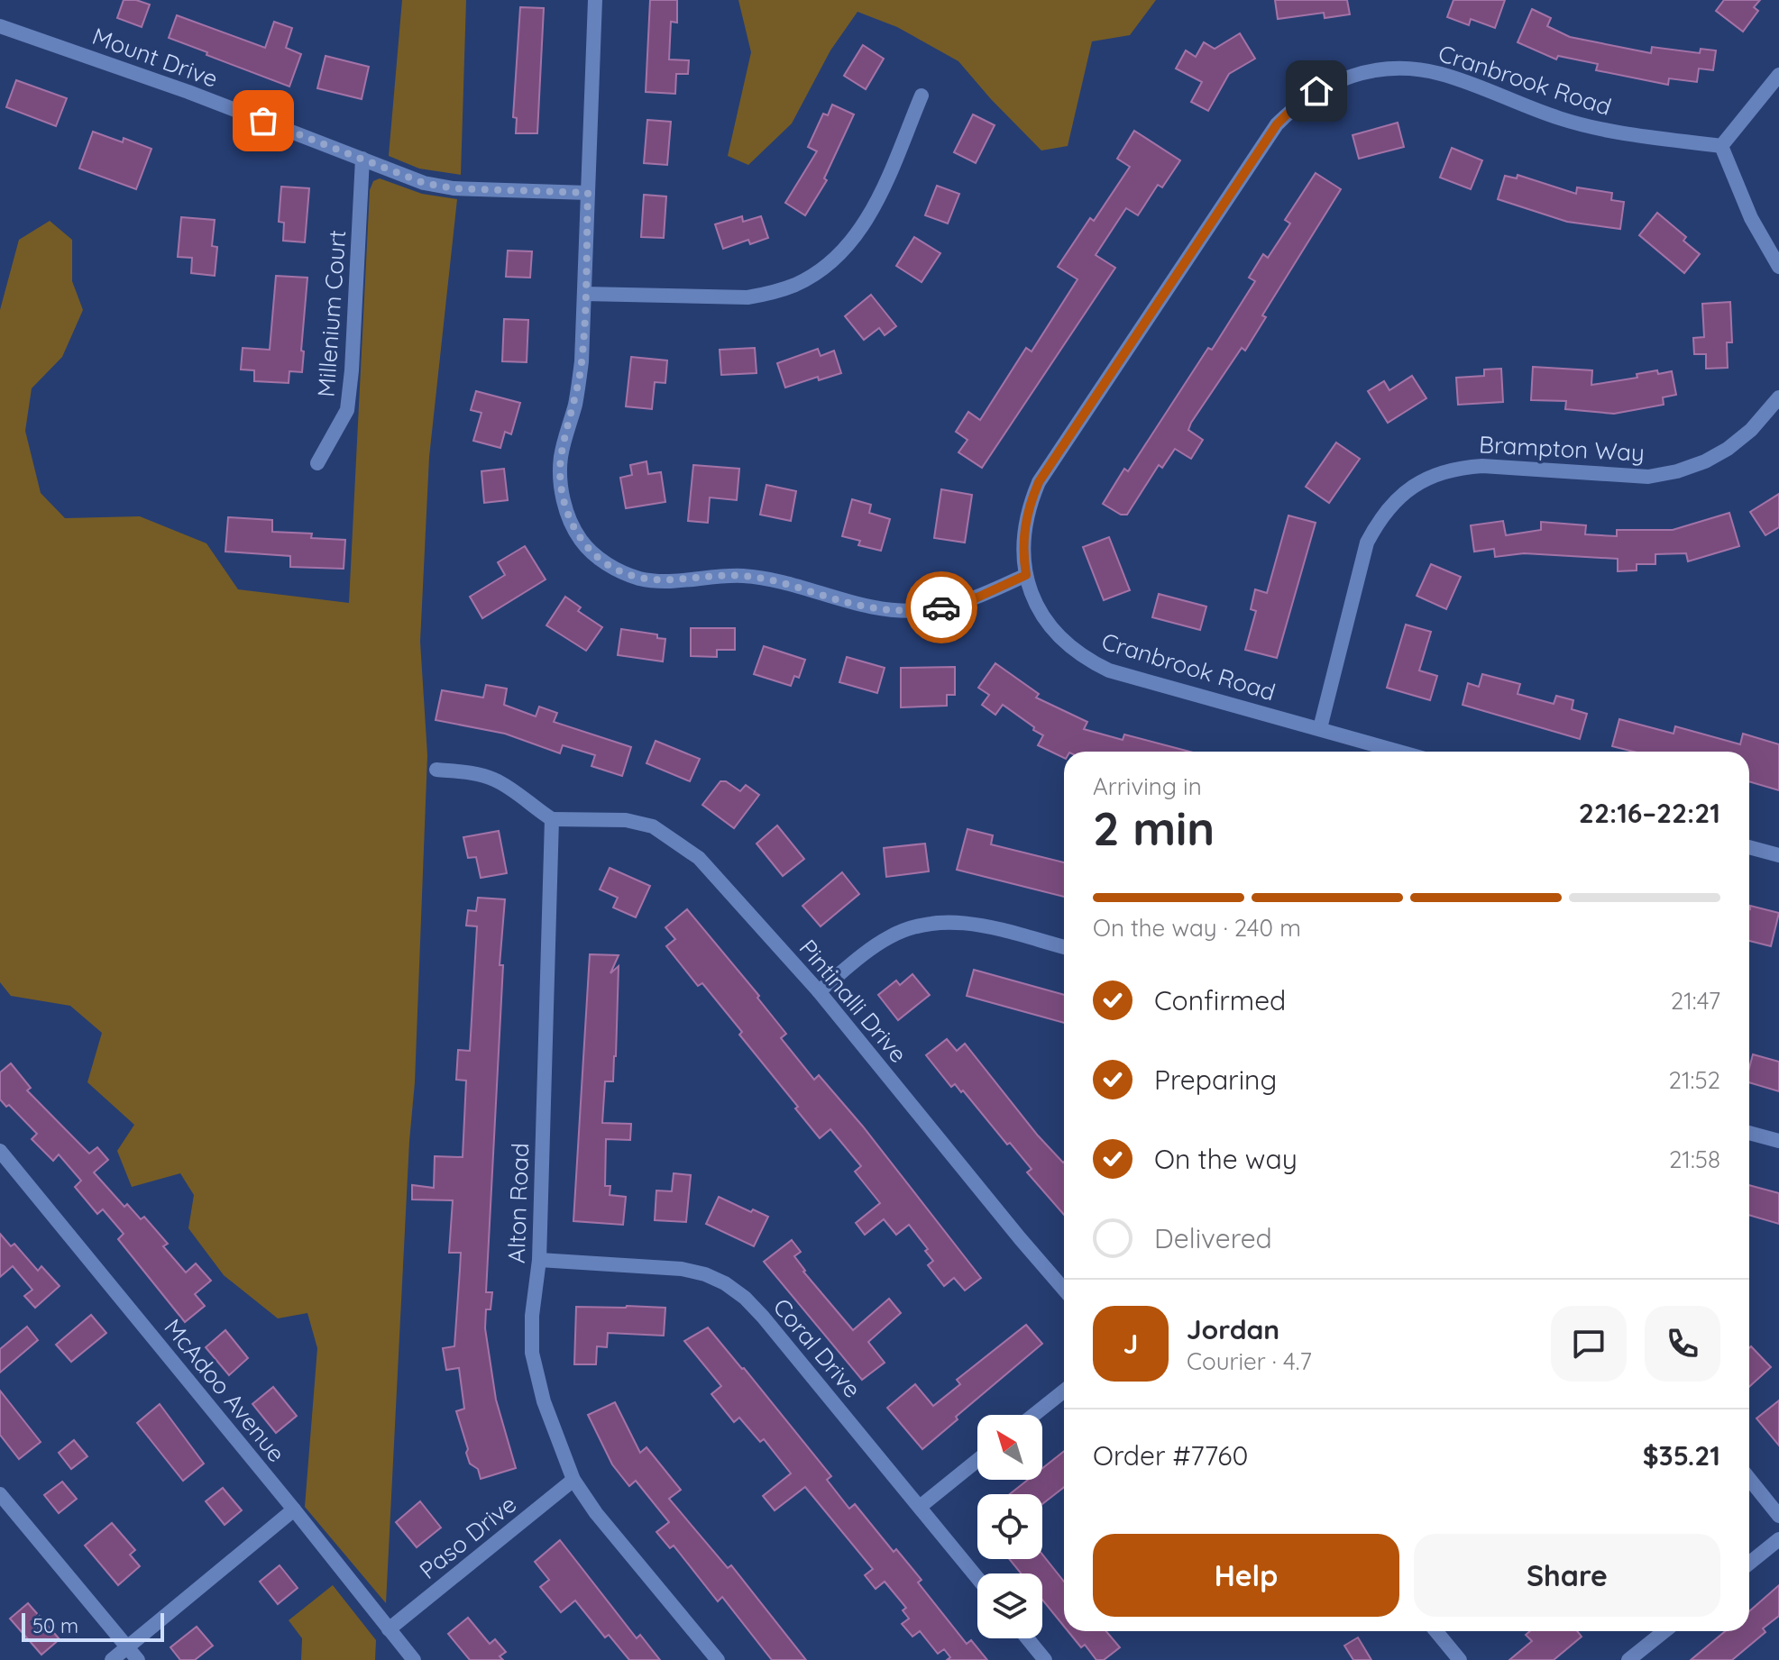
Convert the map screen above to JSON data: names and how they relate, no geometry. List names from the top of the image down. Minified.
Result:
{"streets":{"street":["Mount Drive","Cranbrook Road","Millenium Court","Brampton Way","Pintinalli Drive","Alton Road","Coral Drive","McAdoo Avenue","Paso Drive"]},"crossings":[["Mount Drive","Millenium Court"],["Cranbrook Road","Brampton Way"],["Pintinalli Drive","Alton Road"],["Alton Road","Coral Drive"],["Alton Road","Paso Drive"],["McAdoo Avenue","Paso Drive"]],"scale_bar":"50 m","north":"top left","page":{"heading":["2 min","Arriving in","22:16–22:21"],"panel":["Jordan","Courier · 4.7","Order #7760","$35.21"],"bar":"On the way · 240 m","list":[["Confirmed","21:47"],["Preparing","21:52"],["On the way","21:58"],"Delivered"],"round":"J","buttons":["Help","Share"],"scale":"50 m"}}
